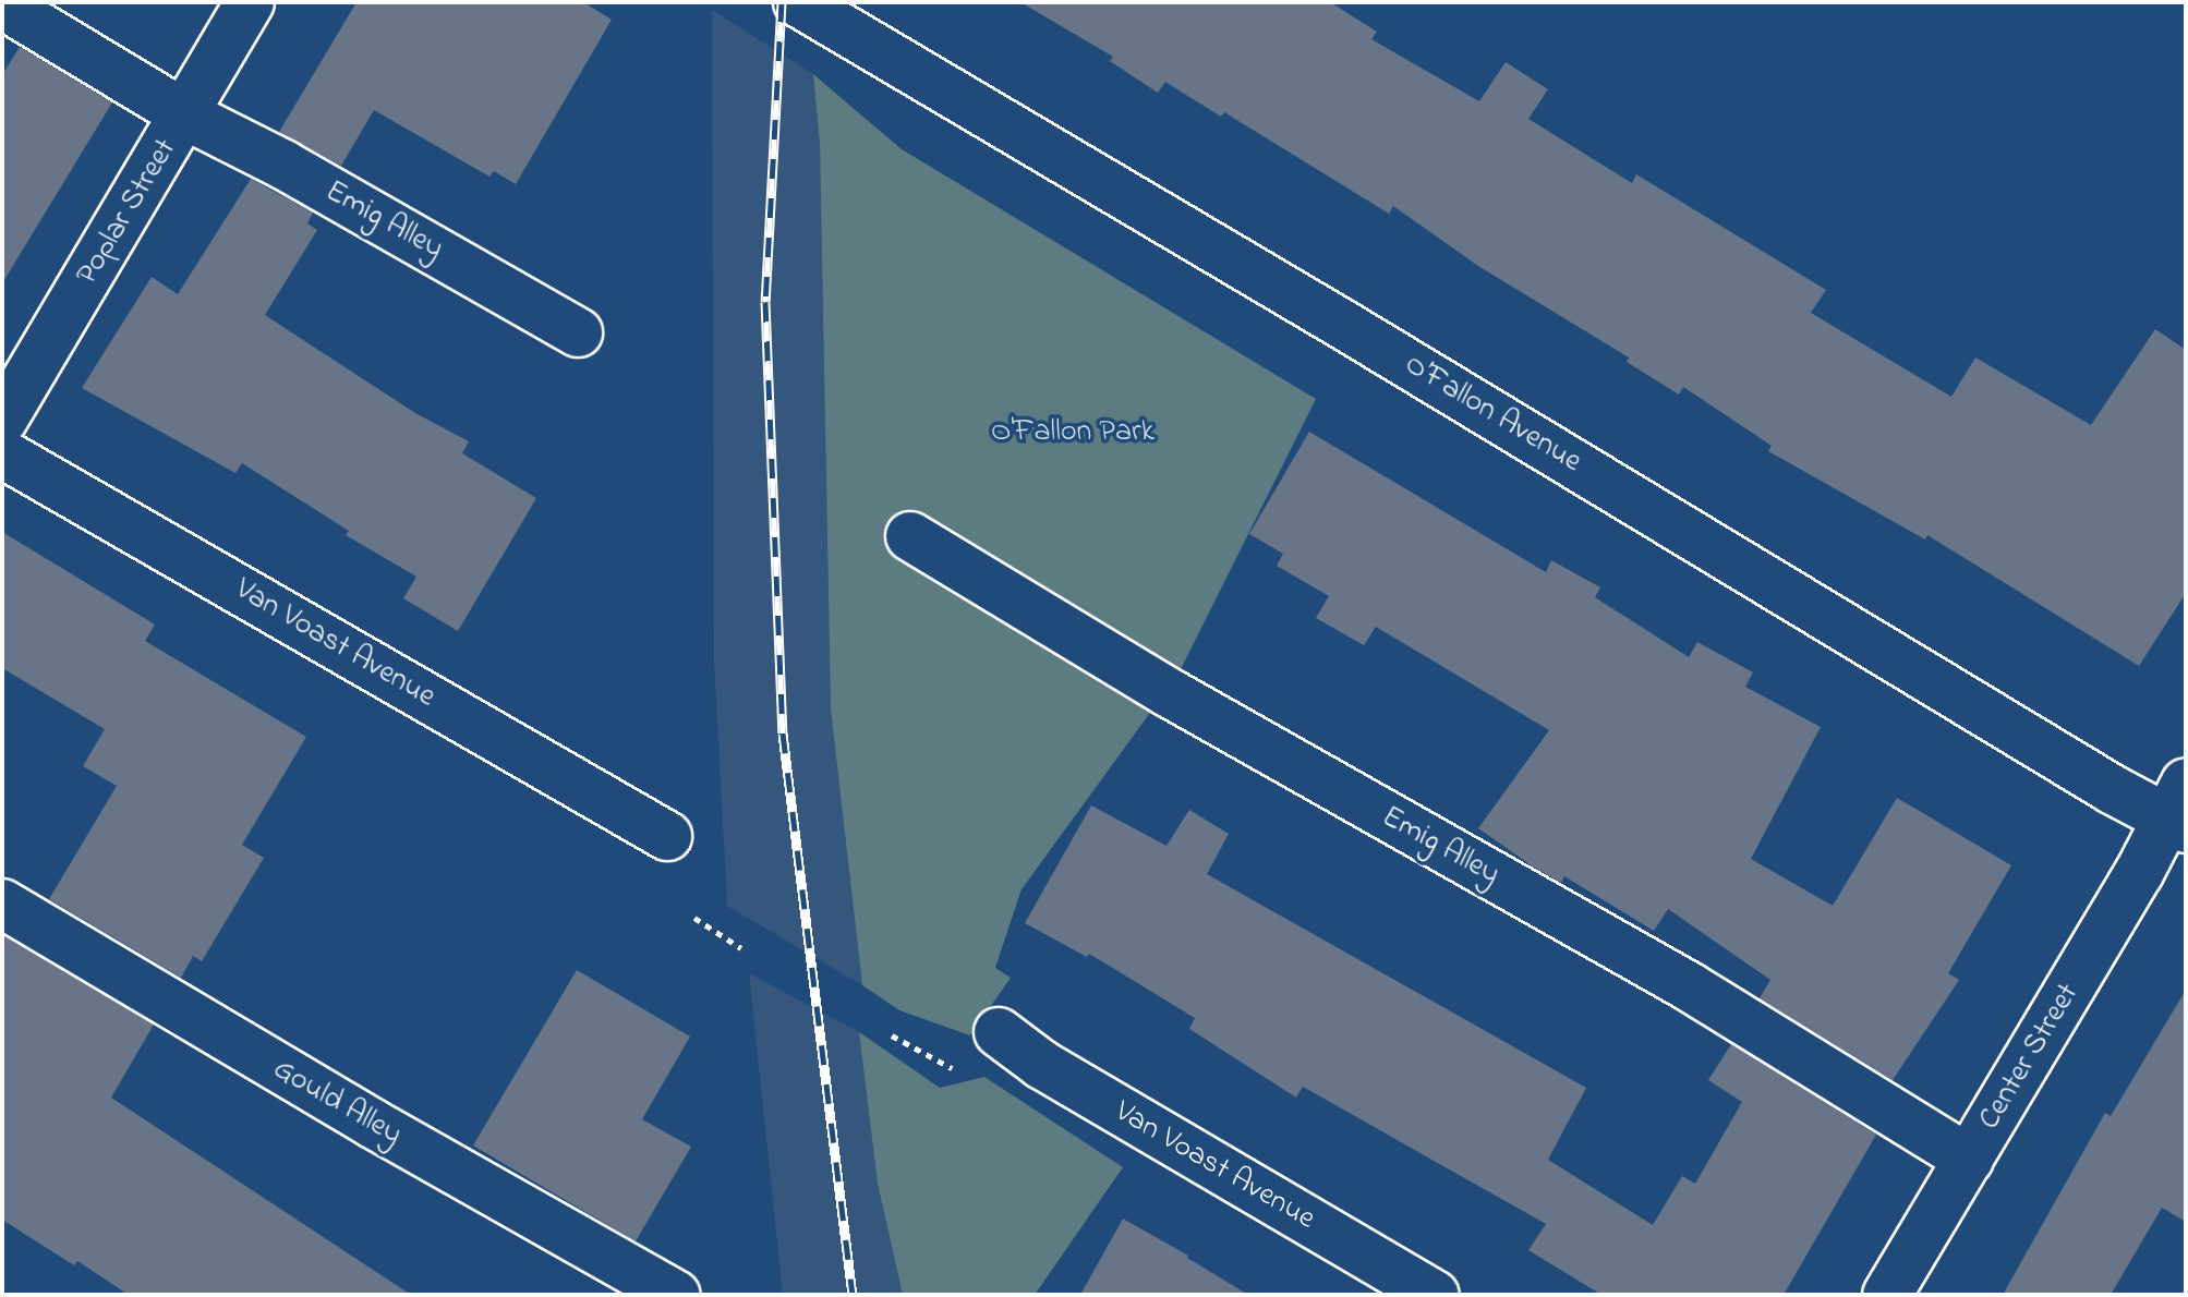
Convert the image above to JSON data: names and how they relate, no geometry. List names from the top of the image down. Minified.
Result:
{"streets":{"street":["Poplar Street","Emig Alley","O’Fallon Avenue","Van Voast Avenue","Center Street","Gould Alley"]},"crossings":[["Poplar Street","Emig Alley"],["Emig Alley","Center Street"],["O’Fallon Avenue","Center Street"]],"parks":["O'Fallon Park"]}
